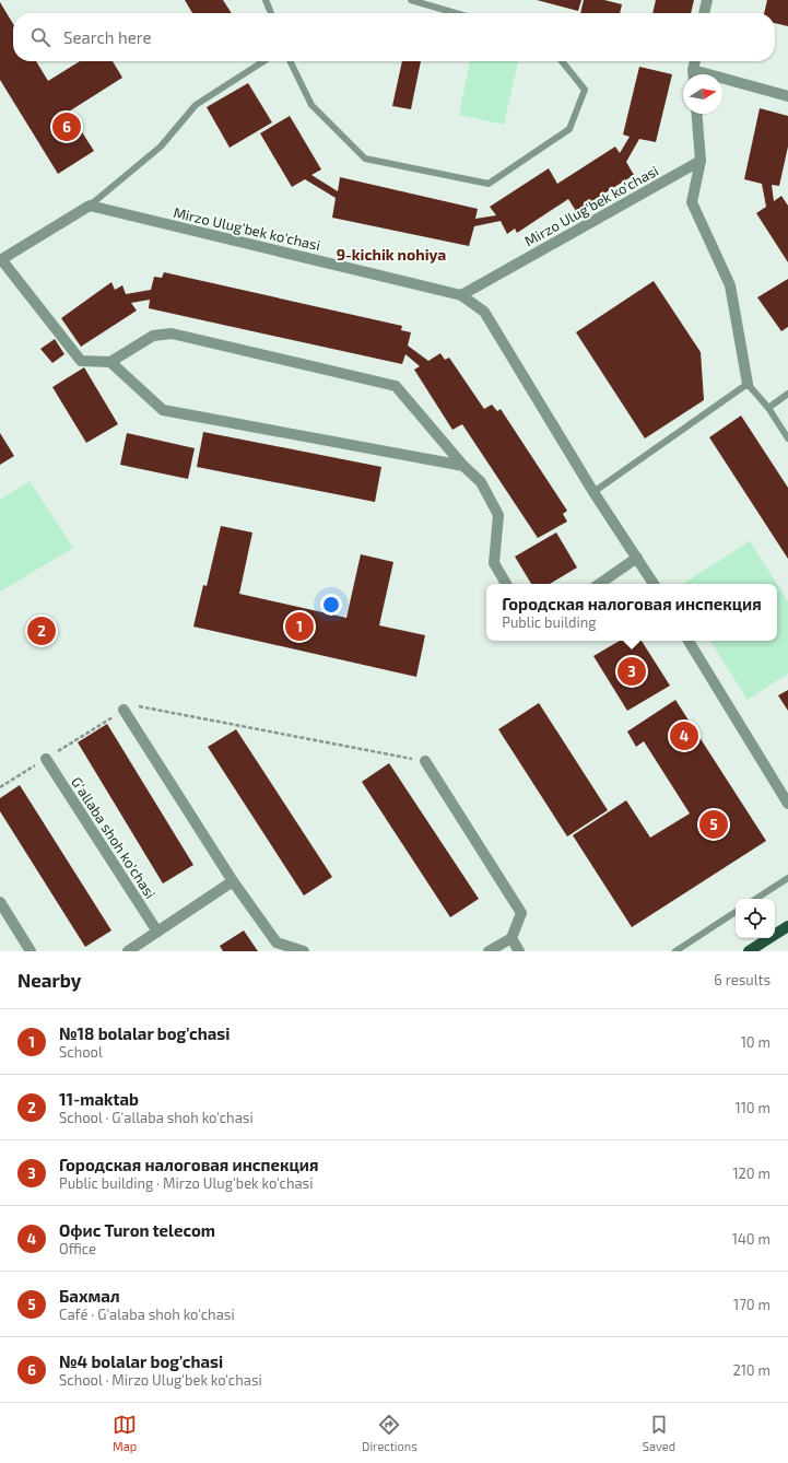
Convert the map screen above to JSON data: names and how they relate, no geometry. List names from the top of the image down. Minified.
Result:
{"streets":{"street":["Mirzo Ulug'bek ko'chasi","G'allaba shoh ko'chasi"]},"districts":["9-kichik nohiya"],"north":"right","page":{"search":"Search here","pins":["6","1","2","3","4","5"],"popup":["Городская налоговая инспекция","Public building"],"heading":["Nearby","6 results"],"list":[{"mark":"1","name":"№18 bolalar bog'chasi","note":"School","value":"10 m"},{"mark":"2","name":"11-maktab","note":"School · G'allaba shoh ko'chasi","value":"110 m"},{"mark":"3","name":"Городская налоговая инспекция","note":"Public building · Mirzo Ulug'bek ko'chasi","value":"120 m"},{"mark":"4","name":"Офис Turon telecom","note":"Office","value":"140 m"},{"mark":"5","name":"Бахмал","note":"Café · G'alaba shoh ko'chasi","value":"170 m"},{"mark":"6","name":"№4 bolalar bog'chasi","note":"School · Mirzo Ulug'bek ko'chasi","value":"210 m"}],"nav":["Map","Directions","Saved"]}}
